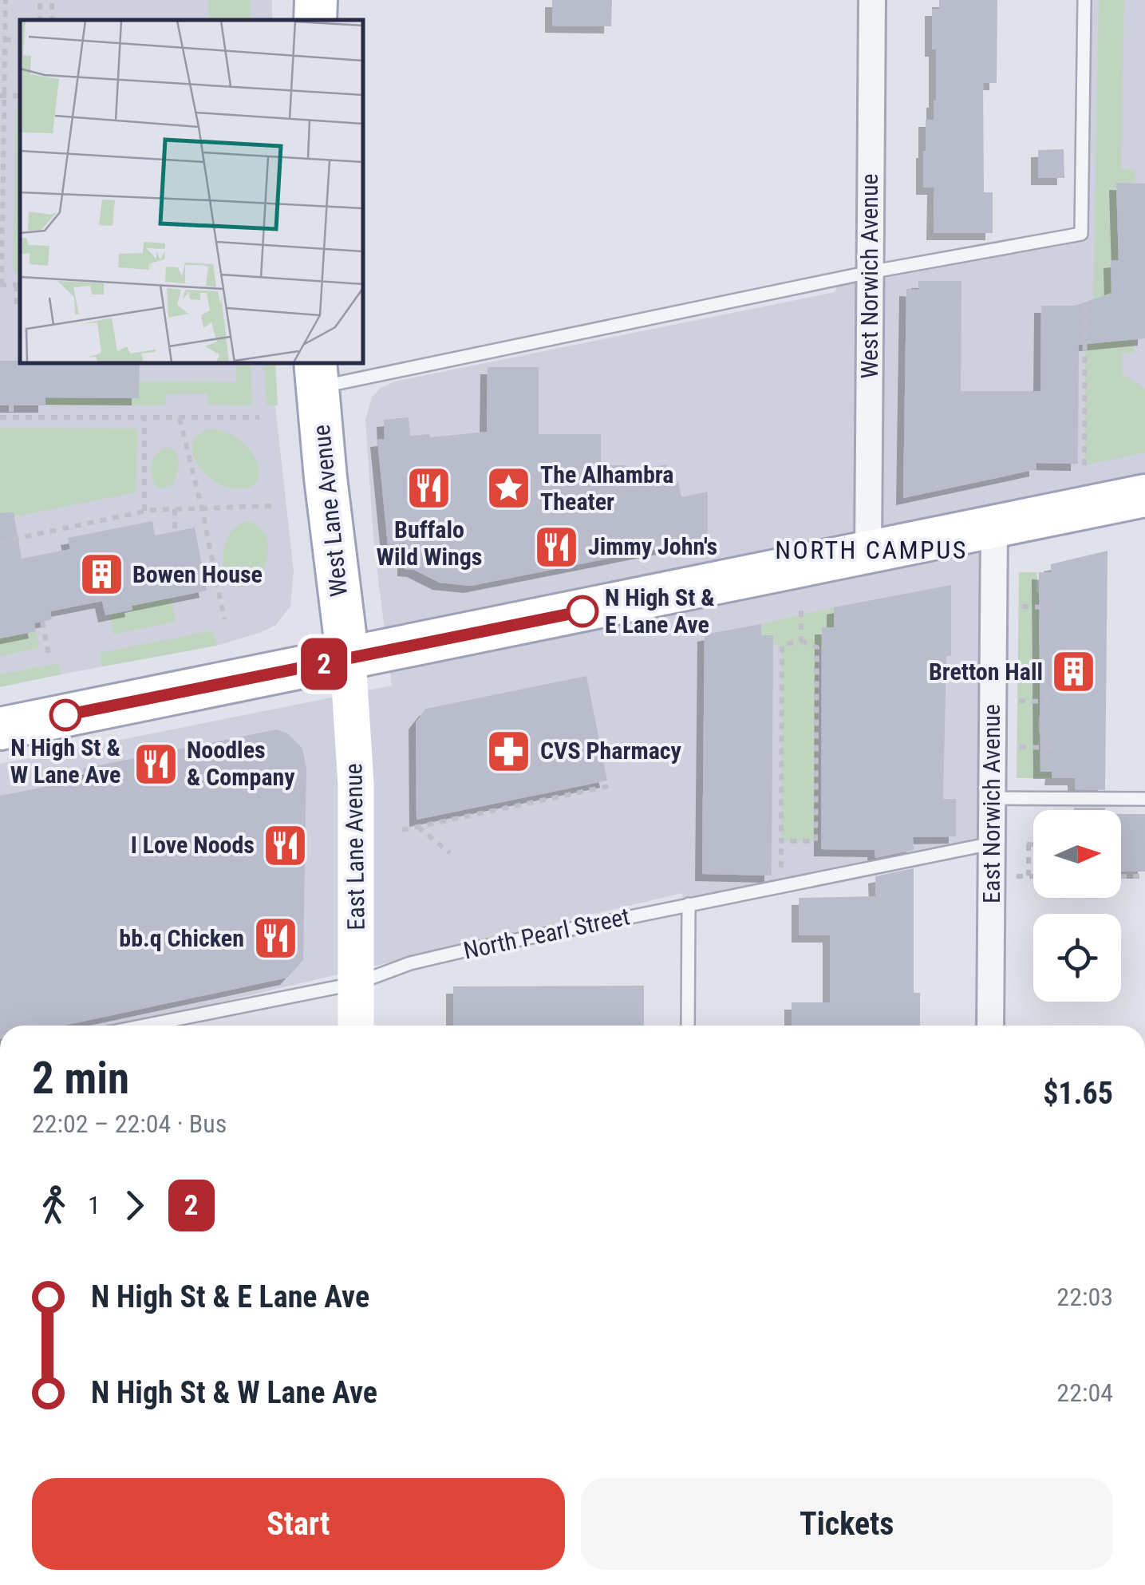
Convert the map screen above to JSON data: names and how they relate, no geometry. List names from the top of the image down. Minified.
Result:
{"streets":{"main road":["West Lane Avenue"],"street":["West Norwich Avenue","East Norwich Avenue","East Lane Avenue"],"lane":["North Pearl Street"]},"crossings":[["West Lane Avenue","East Lane Avenue"],["East Norwich Avenue","North Pearl Street"],["East Lane Avenue","North Pearl Street"]],"districts":["NORTH CAMPUS"],"places":{"restaurant":["Buffalo Wild Wings","Jimmy John's","Noodles & Company","I Love Noods","bb.q Chicken"],"place":["The Alhambra Theater"],"building":["Bowen House","Bretton Hall"],"other":["N High St & E Lane Ave","N High St & W Lane Ave"],"pharmacy":["CVS Pharmacy"]},"lines":["bus line 2"],"north":"right","page":{"on_map":"2","heading":["2 min","22:02 – 22:04 · Bus","$1.65"],"legs":["1","2"],"list":[{"name":"N High St & E Lane Ave","value":"22:03"},{"name":"N High St & W Lane Ave","value":"22:04"}],"buttons":["Start","Tickets"]}}
